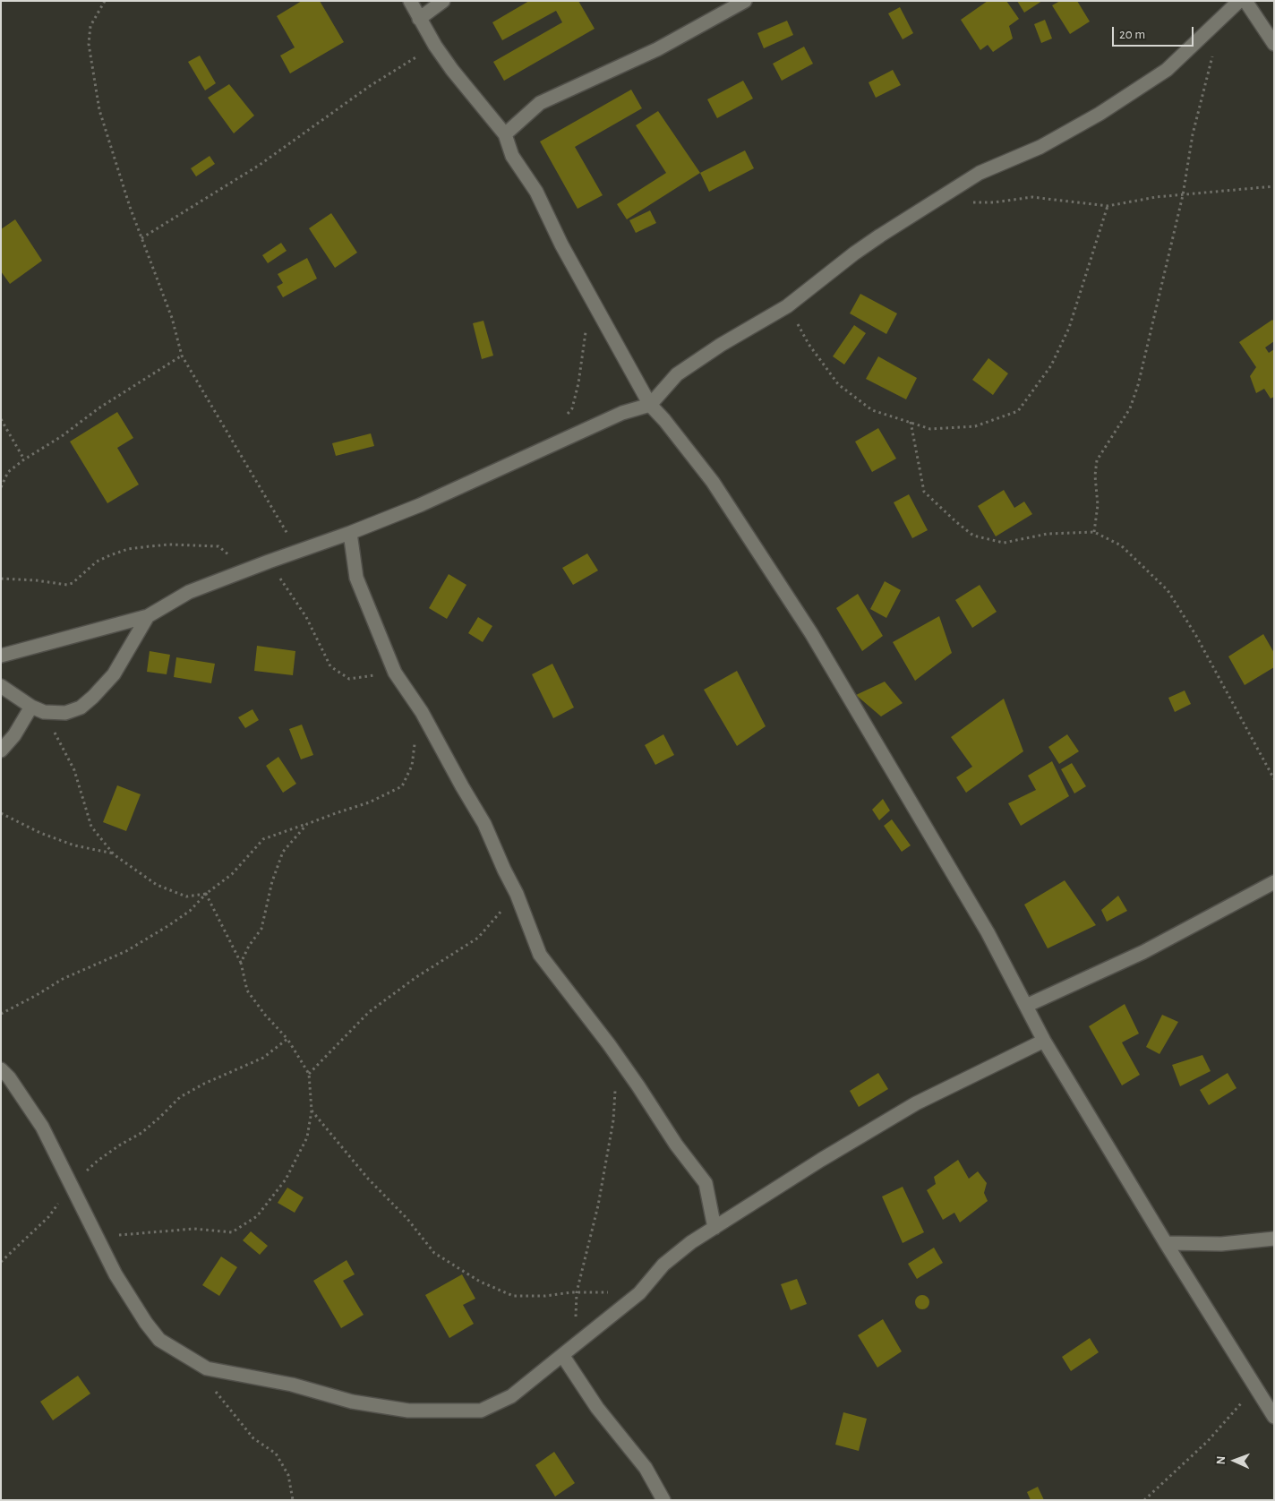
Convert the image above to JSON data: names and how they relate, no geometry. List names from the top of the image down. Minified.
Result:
{"scale_bar":"20 m","north":"left"}
